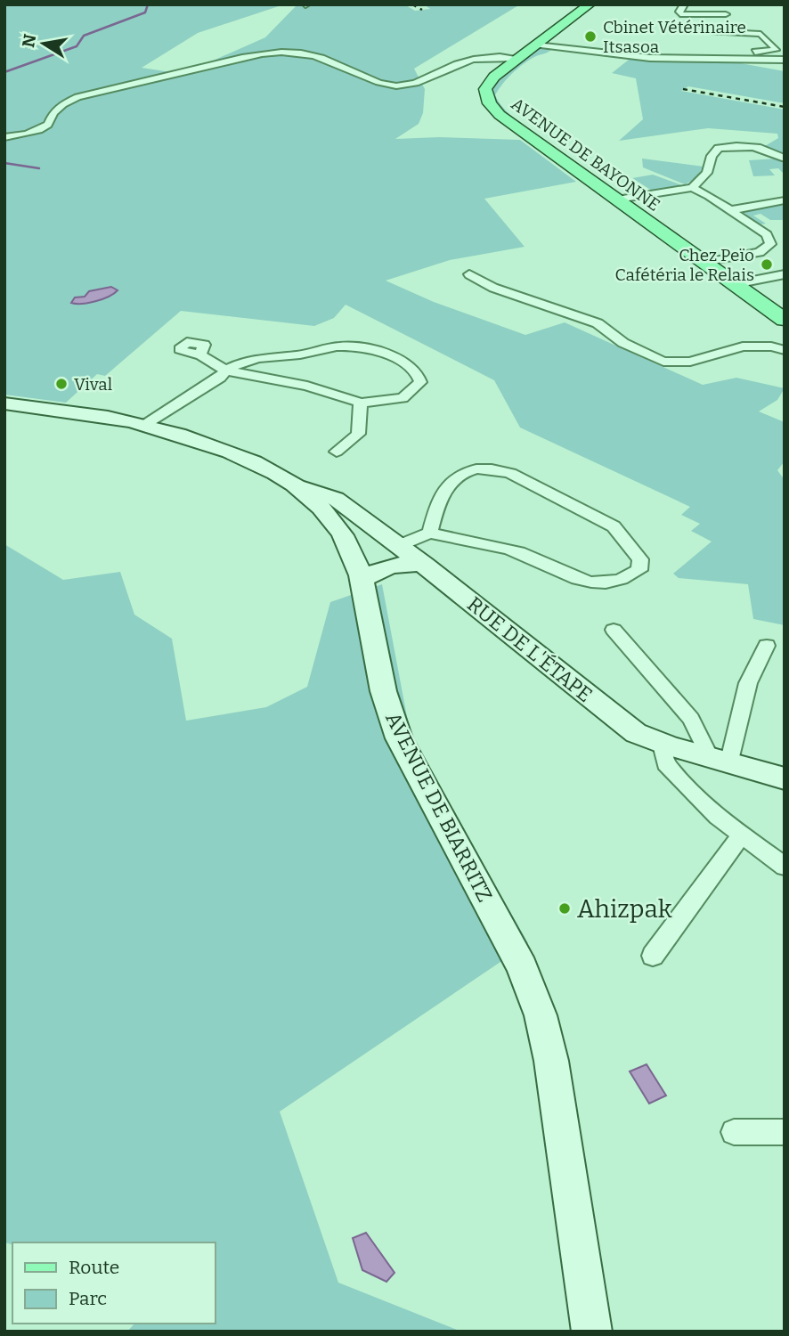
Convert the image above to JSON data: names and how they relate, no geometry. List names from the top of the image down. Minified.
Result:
{"streets":{"main road":["AVENUE DE BAYONNE","RUE DE L'ÉTAPE","AVENUE DE BIARRITZ"]},"crossings":[["RUE DE L'ÉTAPE","AVENUE DE BIARRITZ"]],"places":["Cbinet Vétérinaire Itsasoa","Chez Peïo Cafétéria le Relais","Vival","Ahizpak"],"legend":["Route","Parc"],"north":"left"}
